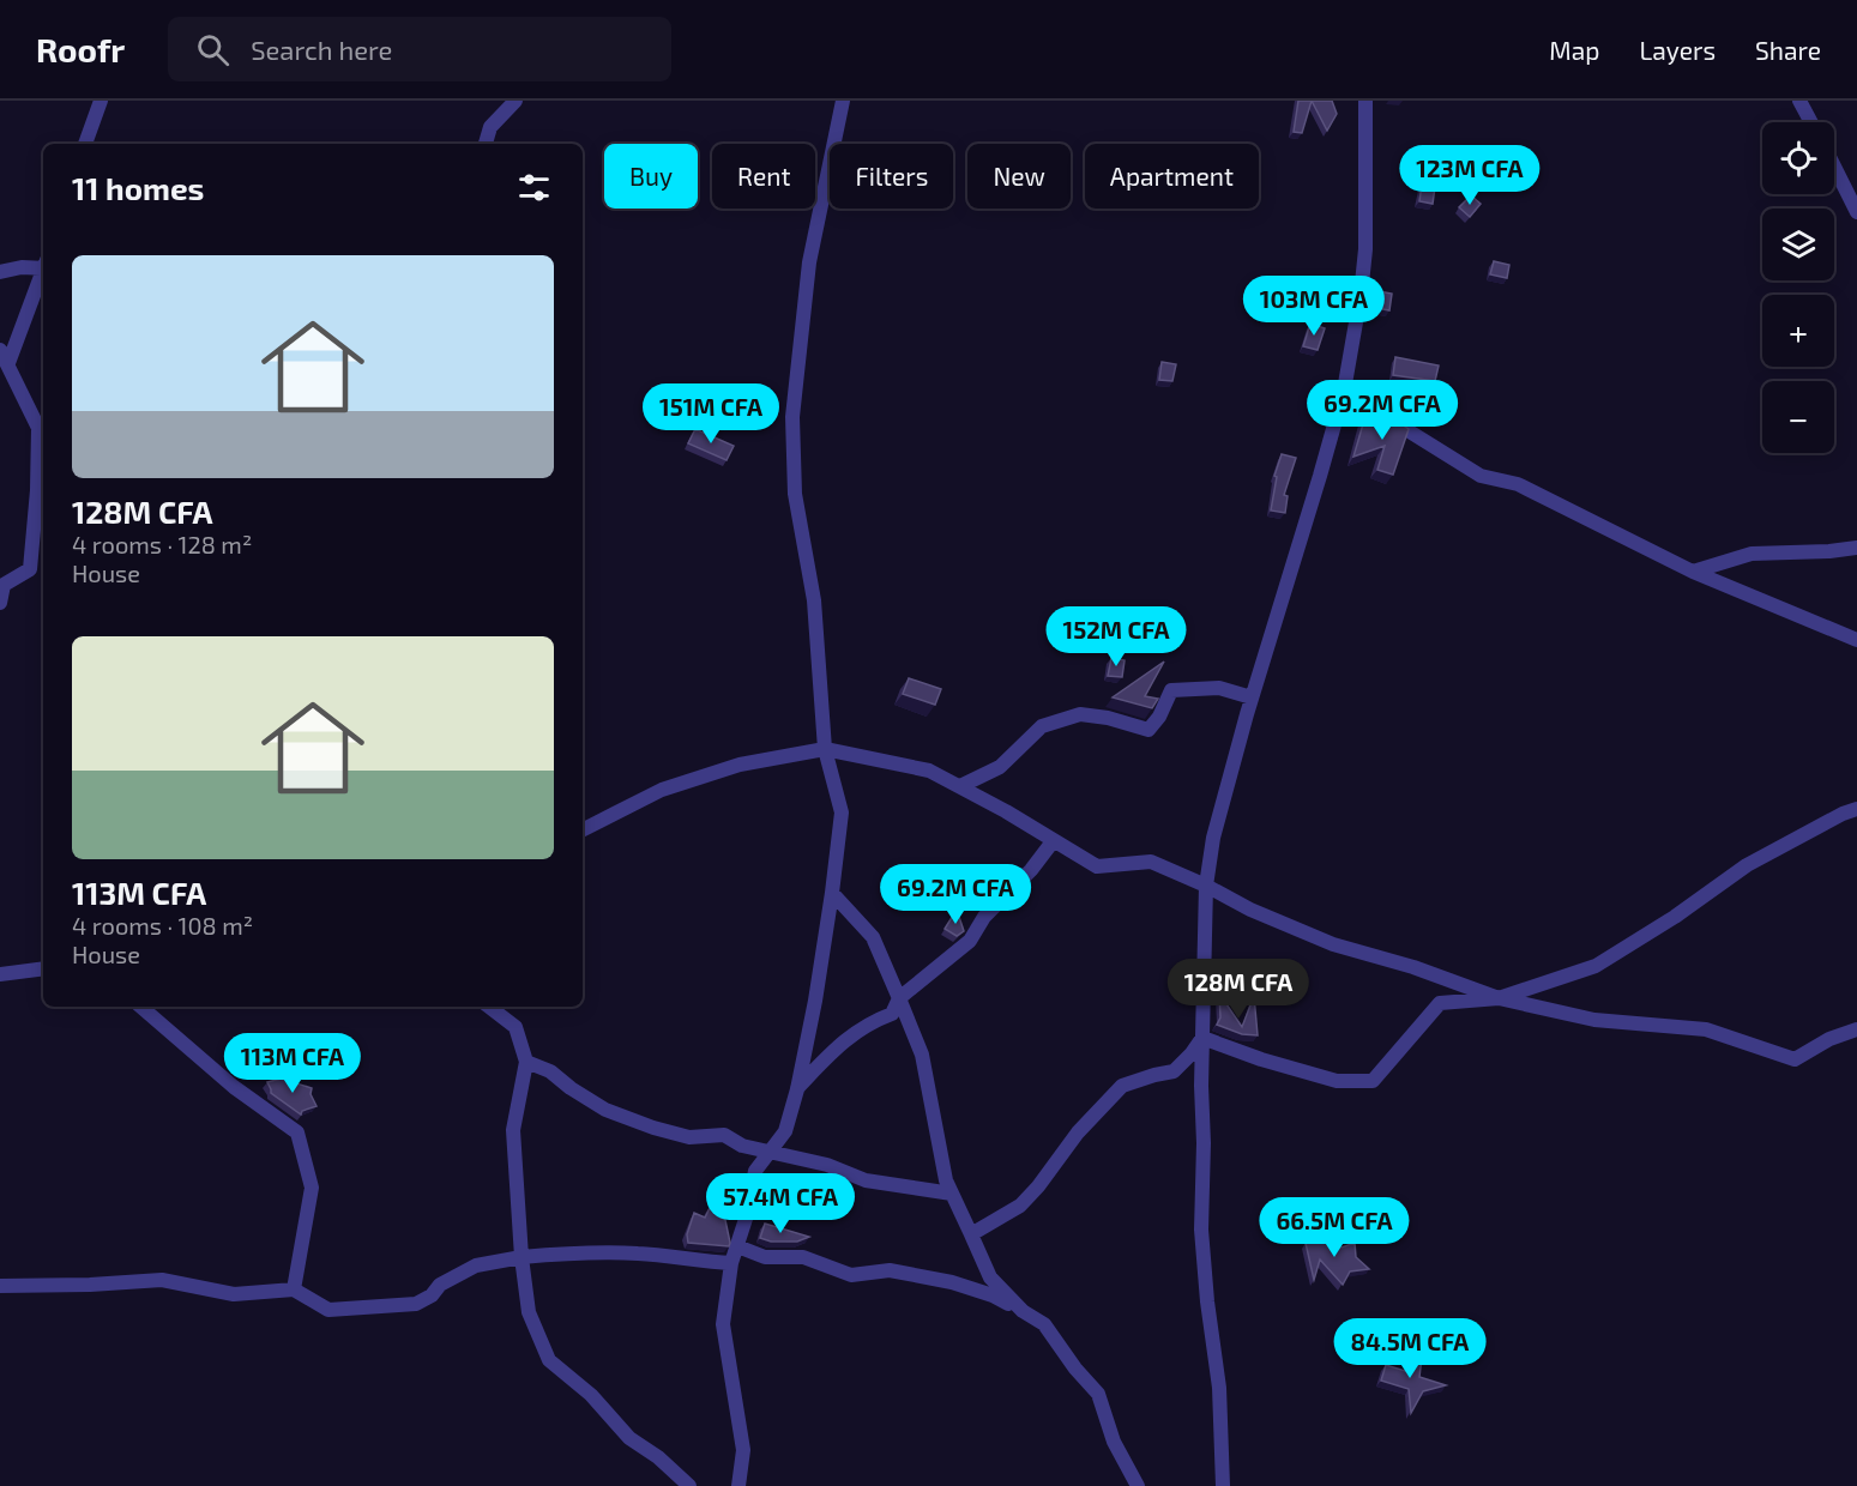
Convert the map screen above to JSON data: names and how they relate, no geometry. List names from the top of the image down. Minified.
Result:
{"page":{"header":"Roofr","search":"Search here","nav":["Map","Layers","Share"],"map_buttons":["+","−"],"chip":["Buy","Rent","Filters","New","Apartment"],"heading":"11 homes","price":["123M CFA","103M CFA","69.2M CFA","151M CFA","152M CFA","69.2M CFA","128M CFA","113M CFA","57.4M CFA","66.5M CFA","84.5M CFA"],"list":[{"name":"128M CFA","note":"4 rooms · 128 m² · House"},{"name":"113M CFA","note":"4 rooms · 108 m² · House"}]}}
